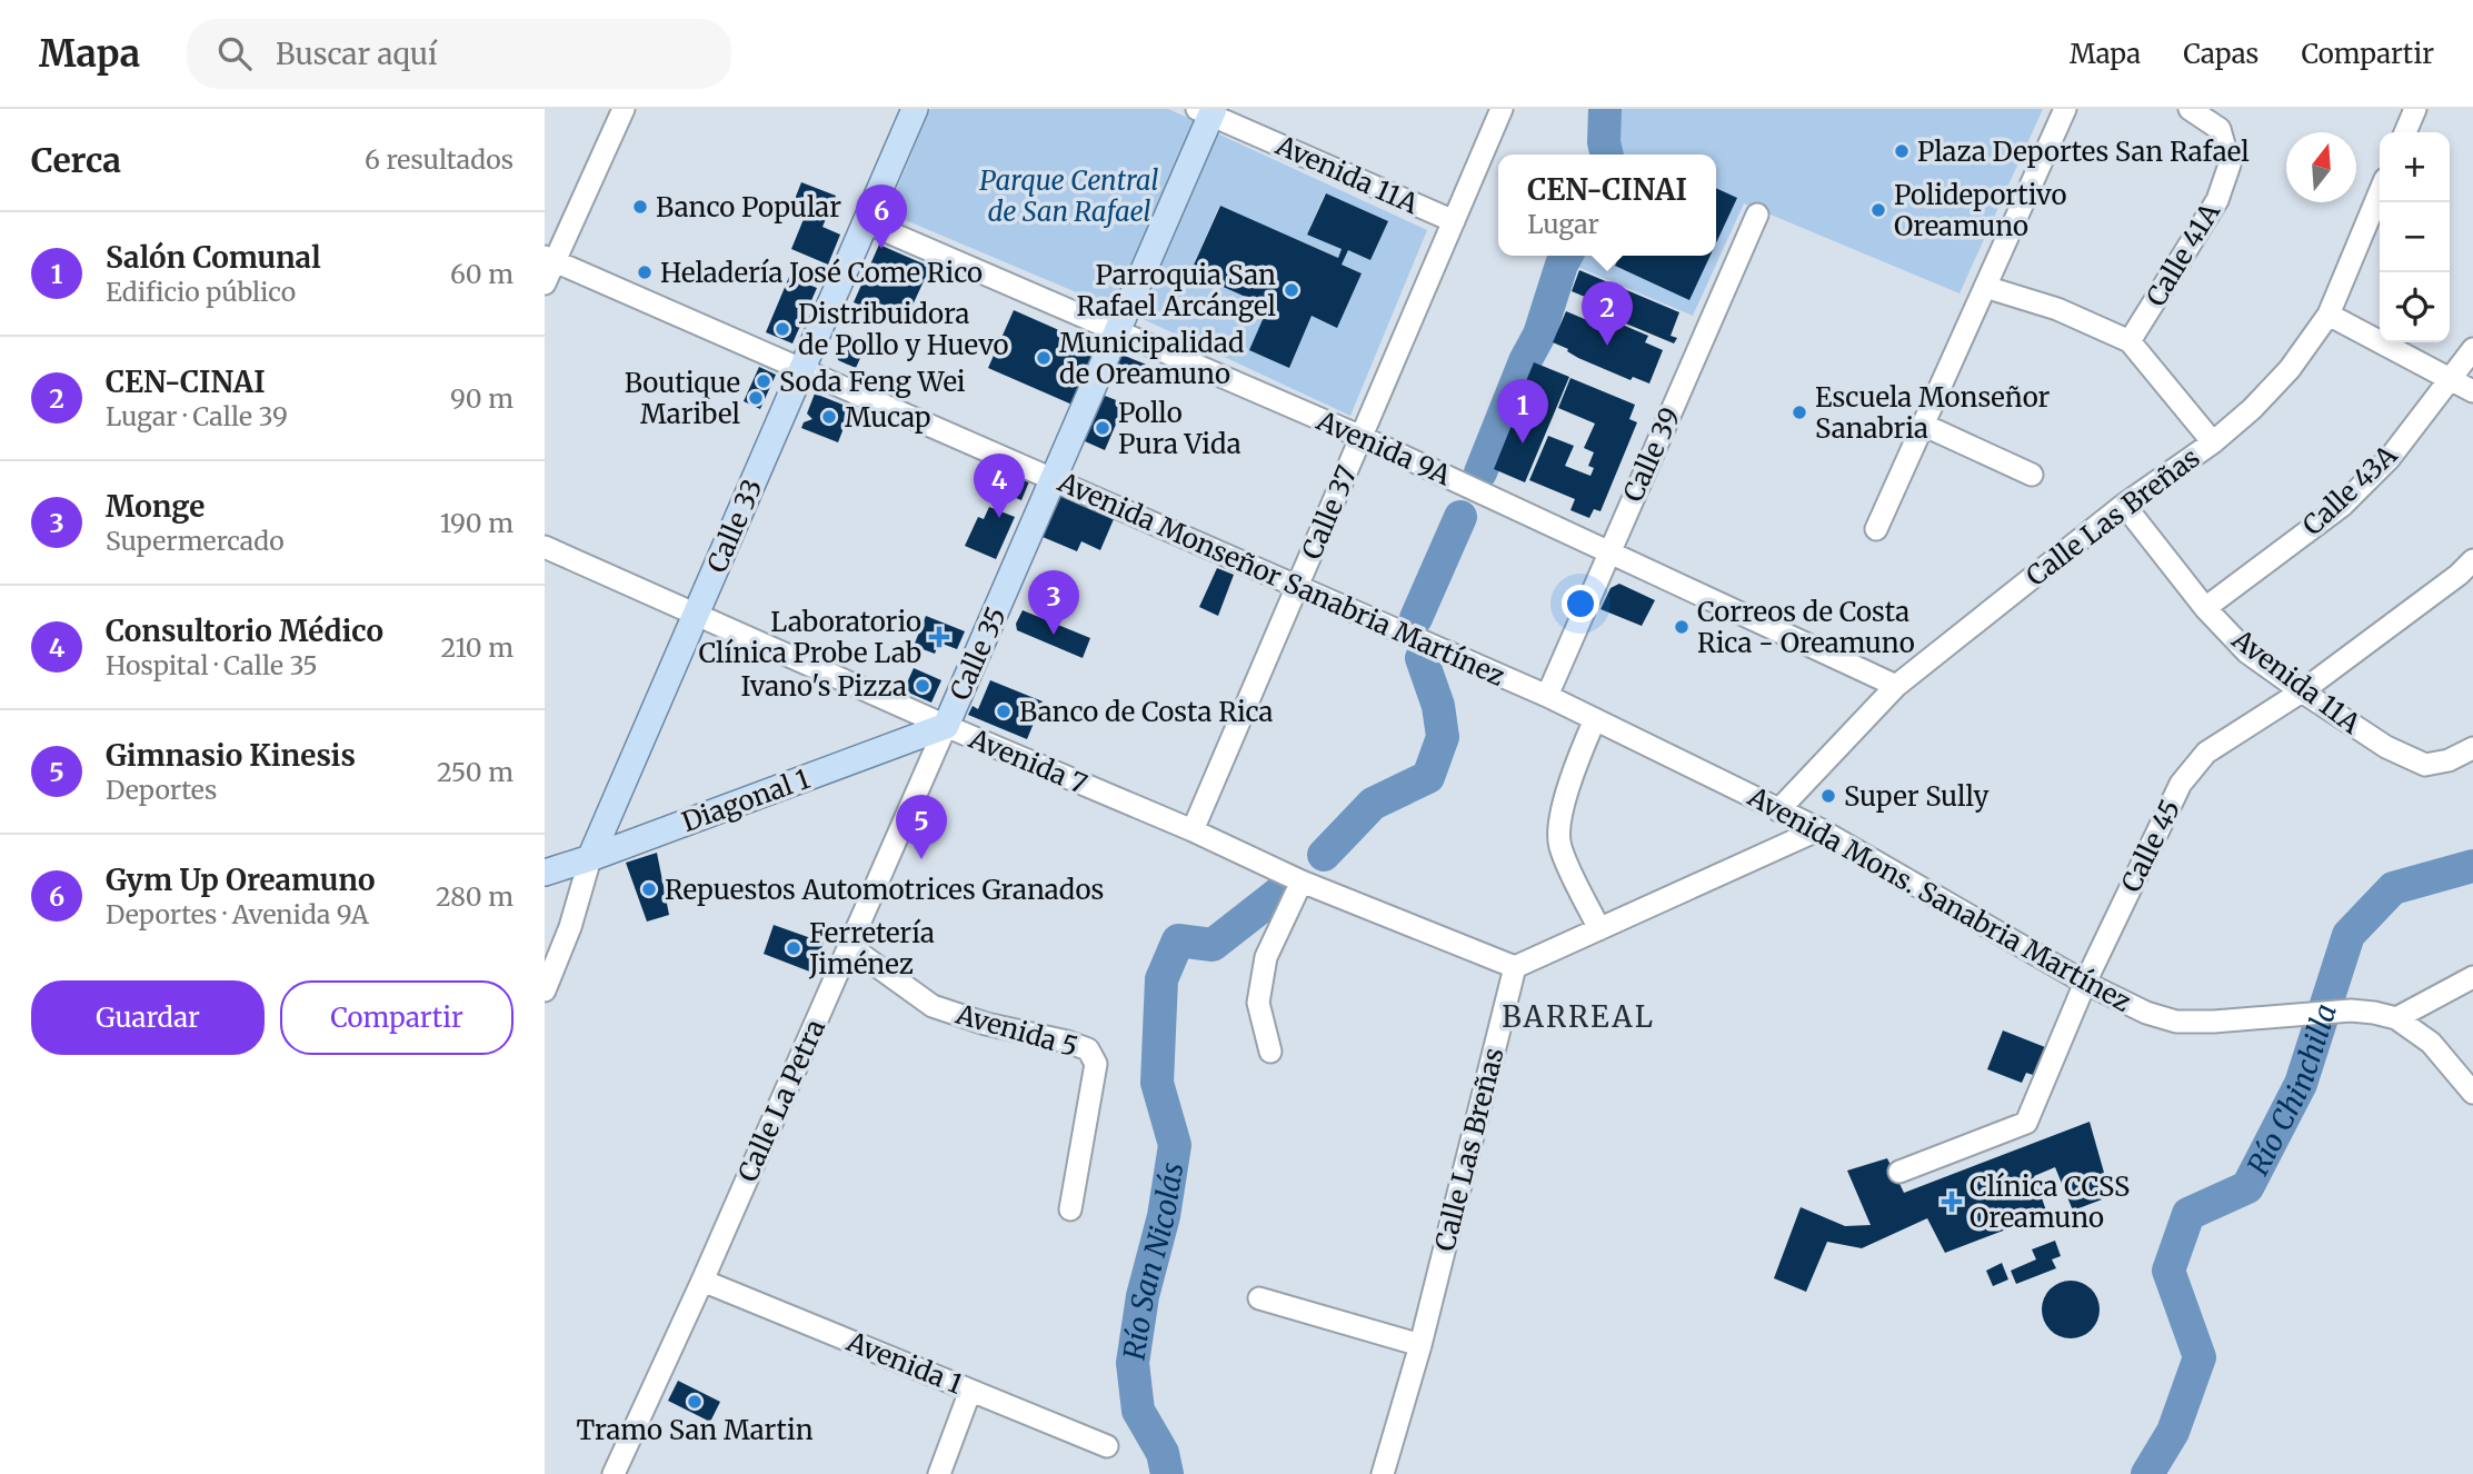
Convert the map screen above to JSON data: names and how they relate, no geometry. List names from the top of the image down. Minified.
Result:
{"streets":{"main road":["Calle 33","Calle 35","Diagonal 1"],"street":["Avenida 11A","Calle 41A","Avenida 9A","Calle 39","Calle 43A","Calle 37","Calle Las Breñas","Avenida Monseñor Sanabria Martínez","Avenida 7","Calle 45","Avenida Mons. Sanabria Martínez","Avenida 5","Calle La Petra","Avenida 1"]},"crossings":[["Avenida 11A","Calle 43A"],["Avenida 11A","Calle 37"],["Avenida 11A","Calle Las Breñas"],["Avenida 11A","Calle 35"],["Avenida 11A","Calle 45"],["Avenida 9A","Calle 39"],["Avenida 9A","Calle 37"],["Avenida 9A","Calle Las Breñas"],["Avenida 9A","Calle 33"],["Avenida 9A","Calle 35"],["Calle 39","Avenida Monseñor Sanabria Martínez"],["Calle 39","Avenida Mons. Sanabria Martínez"],["Calle 37","Avenida Monseñor Sanabria Martínez"],["Calle 37","Avenida 7"],["Calle Las Breñas","Avenida 7"],["Calle Las Breñas","Avenida Mons. Sanabria Martínez"],["Calle 33","Avenida Monseñor Sanabria Martínez"],["Calle 33","Avenida 7"],["Calle 33","Diagonal 1"],["Avenida Monseñor Sanabria Martínez","Calle 35"],["Avenida Monseñor Sanabria Martínez","Avenida Mons. Sanabria Martínez"],["Calle 35","Avenida 7"],["Calle 35","Diagonal 1"],["Calle 35","Calle La Petra"],["Avenida 7","Diagonal 1"],["Avenida 7","Calle La Petra"],["Diagonal 1","Calle La Petra"],["Calle 45","Avenida Mons. Sanabria Martínez"],["Avenida 5","Calle La Petra"],["Calle La Petra","Avenida 1"]],"districts":["BARREAL"],"water":["Río Chinchilla","Río San Nicolás"],"parks":["Parque Central de San Rafael"],"places":{"other":["Plaza Deportes San Rafael","Banco Popular","Polideportivo Oreamuno","Heladería José Come Rico","Parroquia San Rafael Arcángel","Distribuidora de Pollo y Huevo","Municipalidad de Oreamuno","Soda Feng Wei","Boutique Maribel","Escuela Monseñor Sanabria","Mucap","Pollo Pura Vida","Correos de Costa Rica - Oreamuno","Ivano's Pizza","Banco de Costa Rica","Super Sully","Repuestos Automotrices Granados","Ferretería Jiménez","Tramo San Martin"],"health":["Laboratorio Clínica Probe Lab","Clínica CCSS Oreamuno"]},"north":"top","page":{"header":"Mapa","search":"Buscar aquí","nav":["Mapa","Capas","Compartir"],"heading":["Cerca","6 resultados"],"map_buttons":["+","−"],"popup":["CEN-CINAI","Lugar"],"pins":["6","2","1","4","3","5"],"list":[{"mark":"1","name":"Salón Comunal","note":"Edificio público","value":"60 m"},{"mark":"2","name":"CEN-CINAI","note":"Lugar · Calle 39","value":"90 m"},{"mark":"3","name":"Monge","note":"Supermercado","value":"190 m"},{"mark":"4","name":"Consultorio Médico","note":"Hospital · Calle 35","value":"210 m"},{"mark":"5","name":"Gimnasio Kinesis","note":"Deportes","value":"250 m"},{"mark":"6","name":"Gym Up Oreamuno","note":"Deportes · Avenida 9A","value":"280 m"}],"buttons":["Guardar","Compartir"]}}
